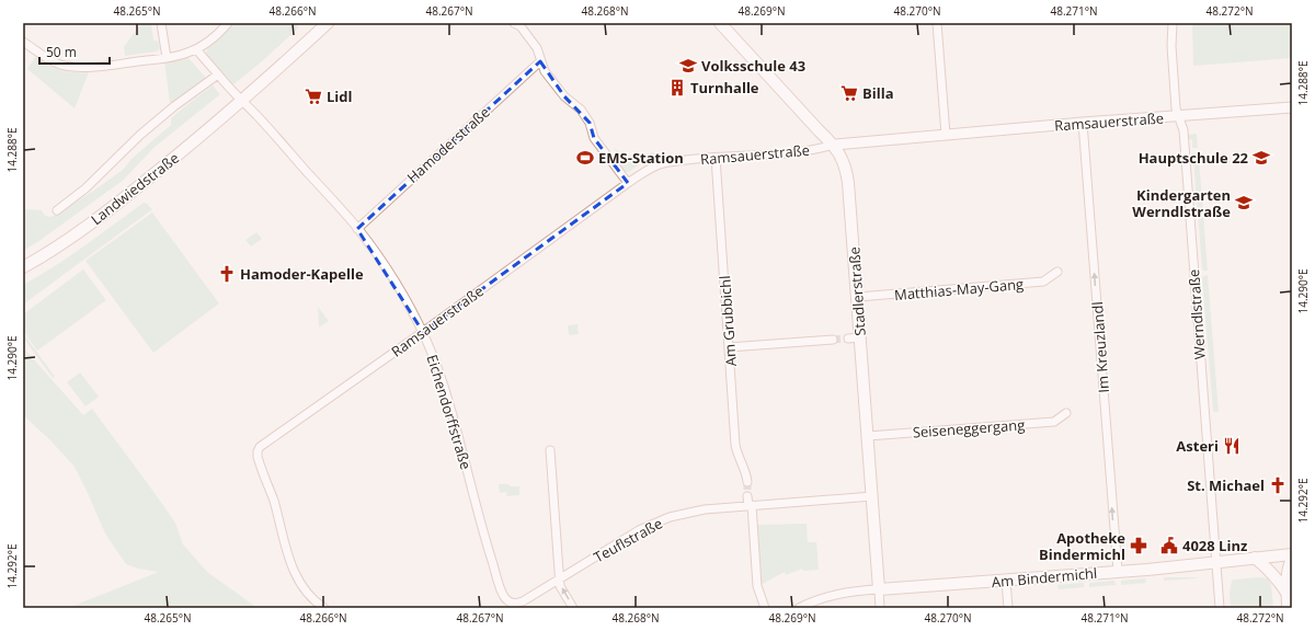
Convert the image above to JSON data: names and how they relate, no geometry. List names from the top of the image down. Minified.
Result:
{"streets":{"main road":["Landwiedstraße","Stadlerstraße","Am Bindermichl"],"street":["Ramsauerstraße","Hamoderstraße","Matthias-May-Gang","Werndlstraße","Am Grubbichl","Im Kreuzlandl","Eichendorffstraße","Seiseneggergang","Teuflstraße"]},"crossings":[["Ramsauerstraße","Stadlerstraße"],["Ramsauerstraße","Werndlstraße"],["Ramsauerstraße","Am Grubbichl"],["Ramsauerstraße","Im Kreuzlandl"],["Ramsauerstraße","Eichendorffstraße"],["Hamoderstraße","Eichendorffstraße"],["Landwiedstraße","Eichendorffstraße"],["Matthias-May-Gang","Stadlerstraße"],["Stadlerstraße","Seiseneggergang"],["Stadlerstraße","Teuflstraße"],["Stadlerstraße","Am Bindermichl"],["Werndlstraße","Am Bindermichl"],["Im Kreuzlandl","Am Bindermichl"],["Eichendorffstraße","Teuflstraße"]],"one_way":["Im Kreuzlandl"],"places":{"school or university":["Volksschule 43","Hauptschule 22","Kindergarten Werndlstraße"],"building":["Turnhalle"],"supermarket":["Billa","Lidl"],"sports":["EMS-Station"],"church":["Hamoder-Kapelle","St. Michael"],"restaurant":["Asteri"],"pharmacy":["Apotheke Bindermichl"],"public building":["4028 Linz"]},"scale_bar":"50 m","coordinates":["48.265°N","48.266°N","48.267°N","48.268°N","48.269°N","48.270°N","48.271°N","48.272°N","14.288°E","14.290°E","14.292°E"]}
